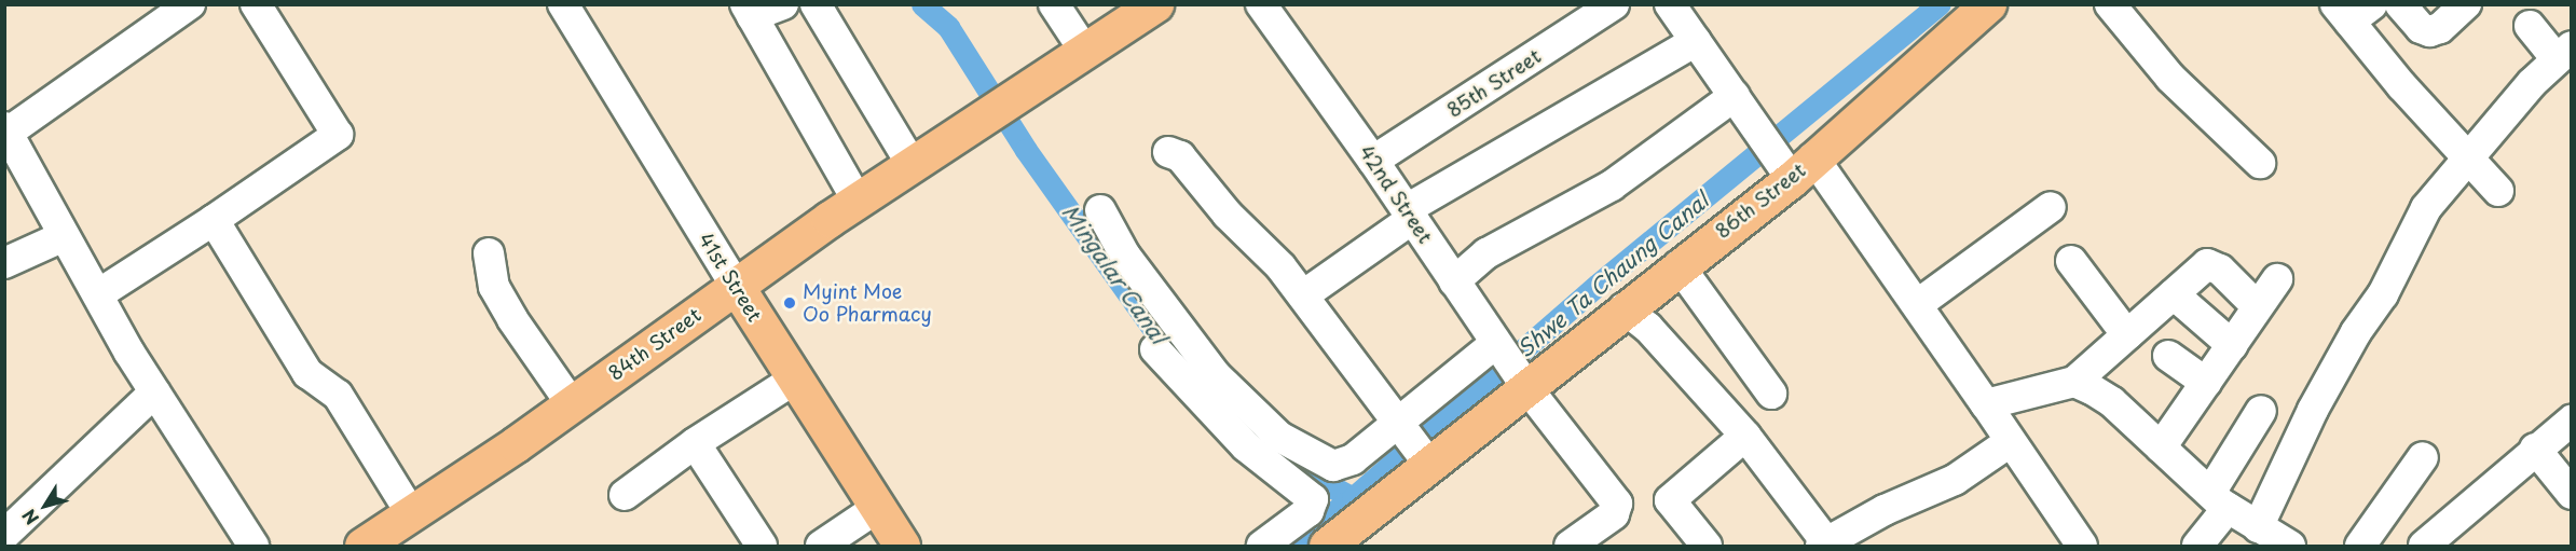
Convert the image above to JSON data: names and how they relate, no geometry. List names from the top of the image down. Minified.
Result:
{"streets":{"main road":["86th Street","41st Street","84th Street"],"street":["85th Street","42nd Street"]},"crossings":[["85th Street","42nd Street"],["42nd Street","86th Street"],["41st Street","84th Street"]],"water":["Mingalar Canal","Shwe Ta Chaung Canal"],"places":["Myint Moe Oo Pharmacy"],"north":"bottom left"}
